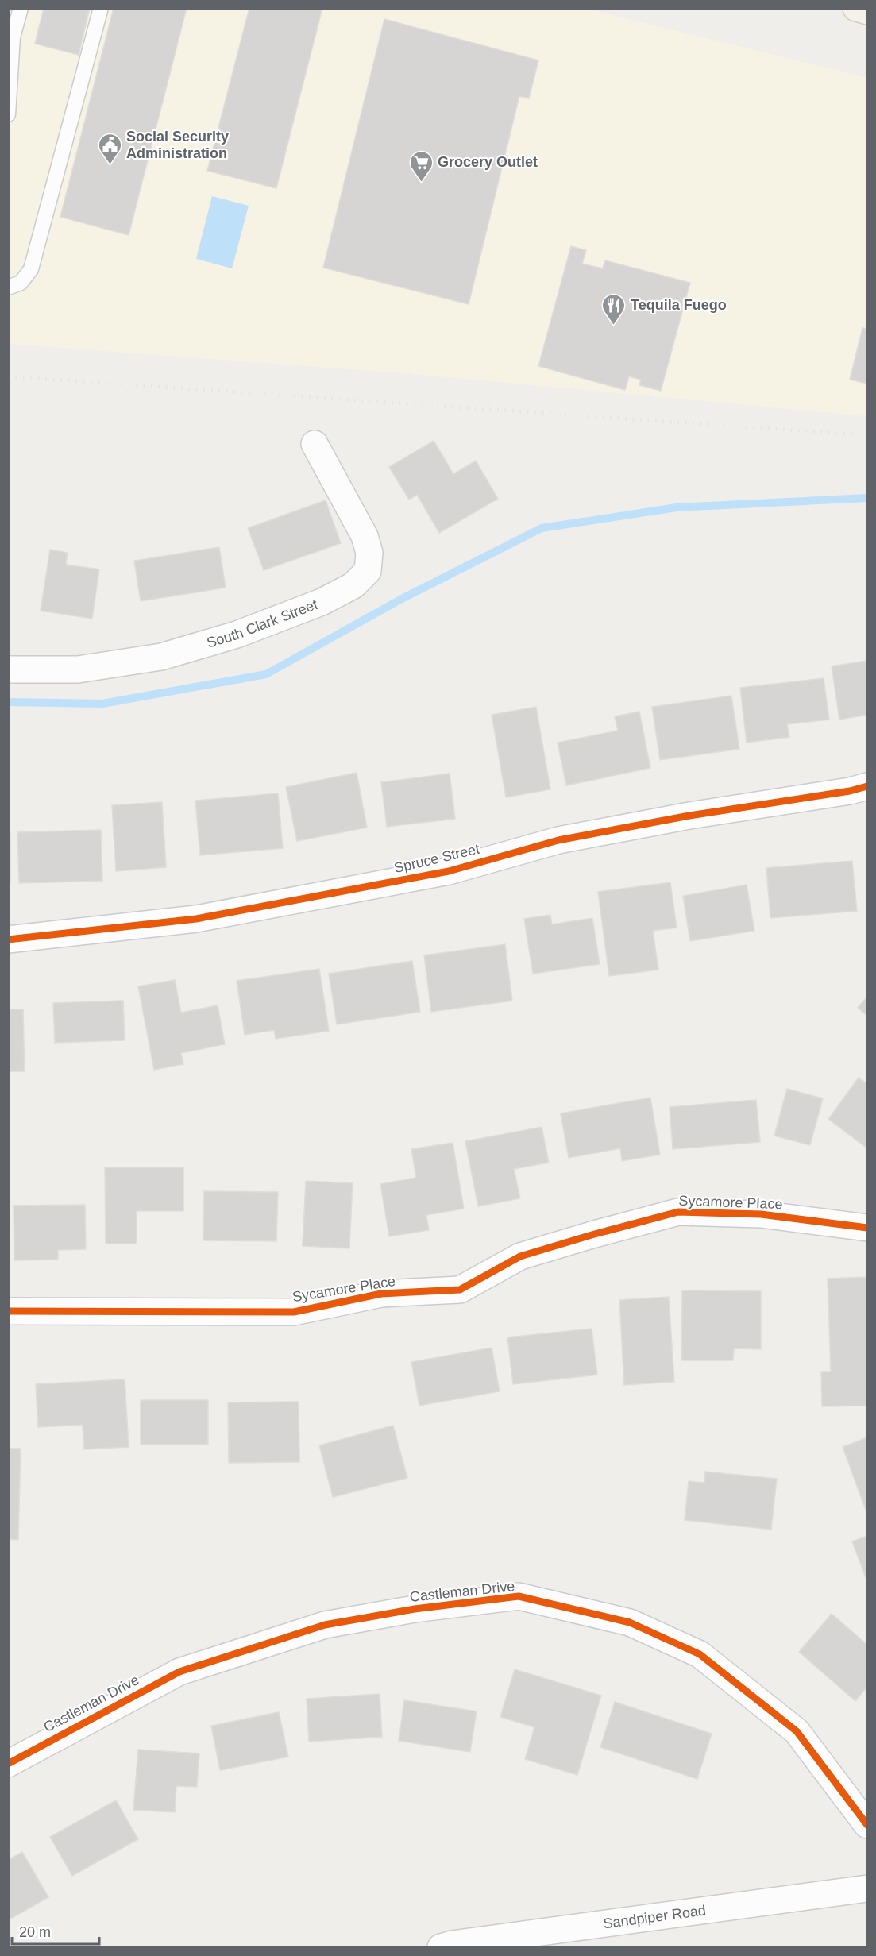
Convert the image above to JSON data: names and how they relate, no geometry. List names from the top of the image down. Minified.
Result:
{"streets":{"street":["South Clark Street","Spruce Street","Sycamore Place","Castleman Drive","Sandpiper Road"]},"places":{"public building":["Social Security Administration"],"supermarket":["Grocery Outlet"],"restaurant":["Tequila Fuego"]},"scale_bar":"20 m"}
